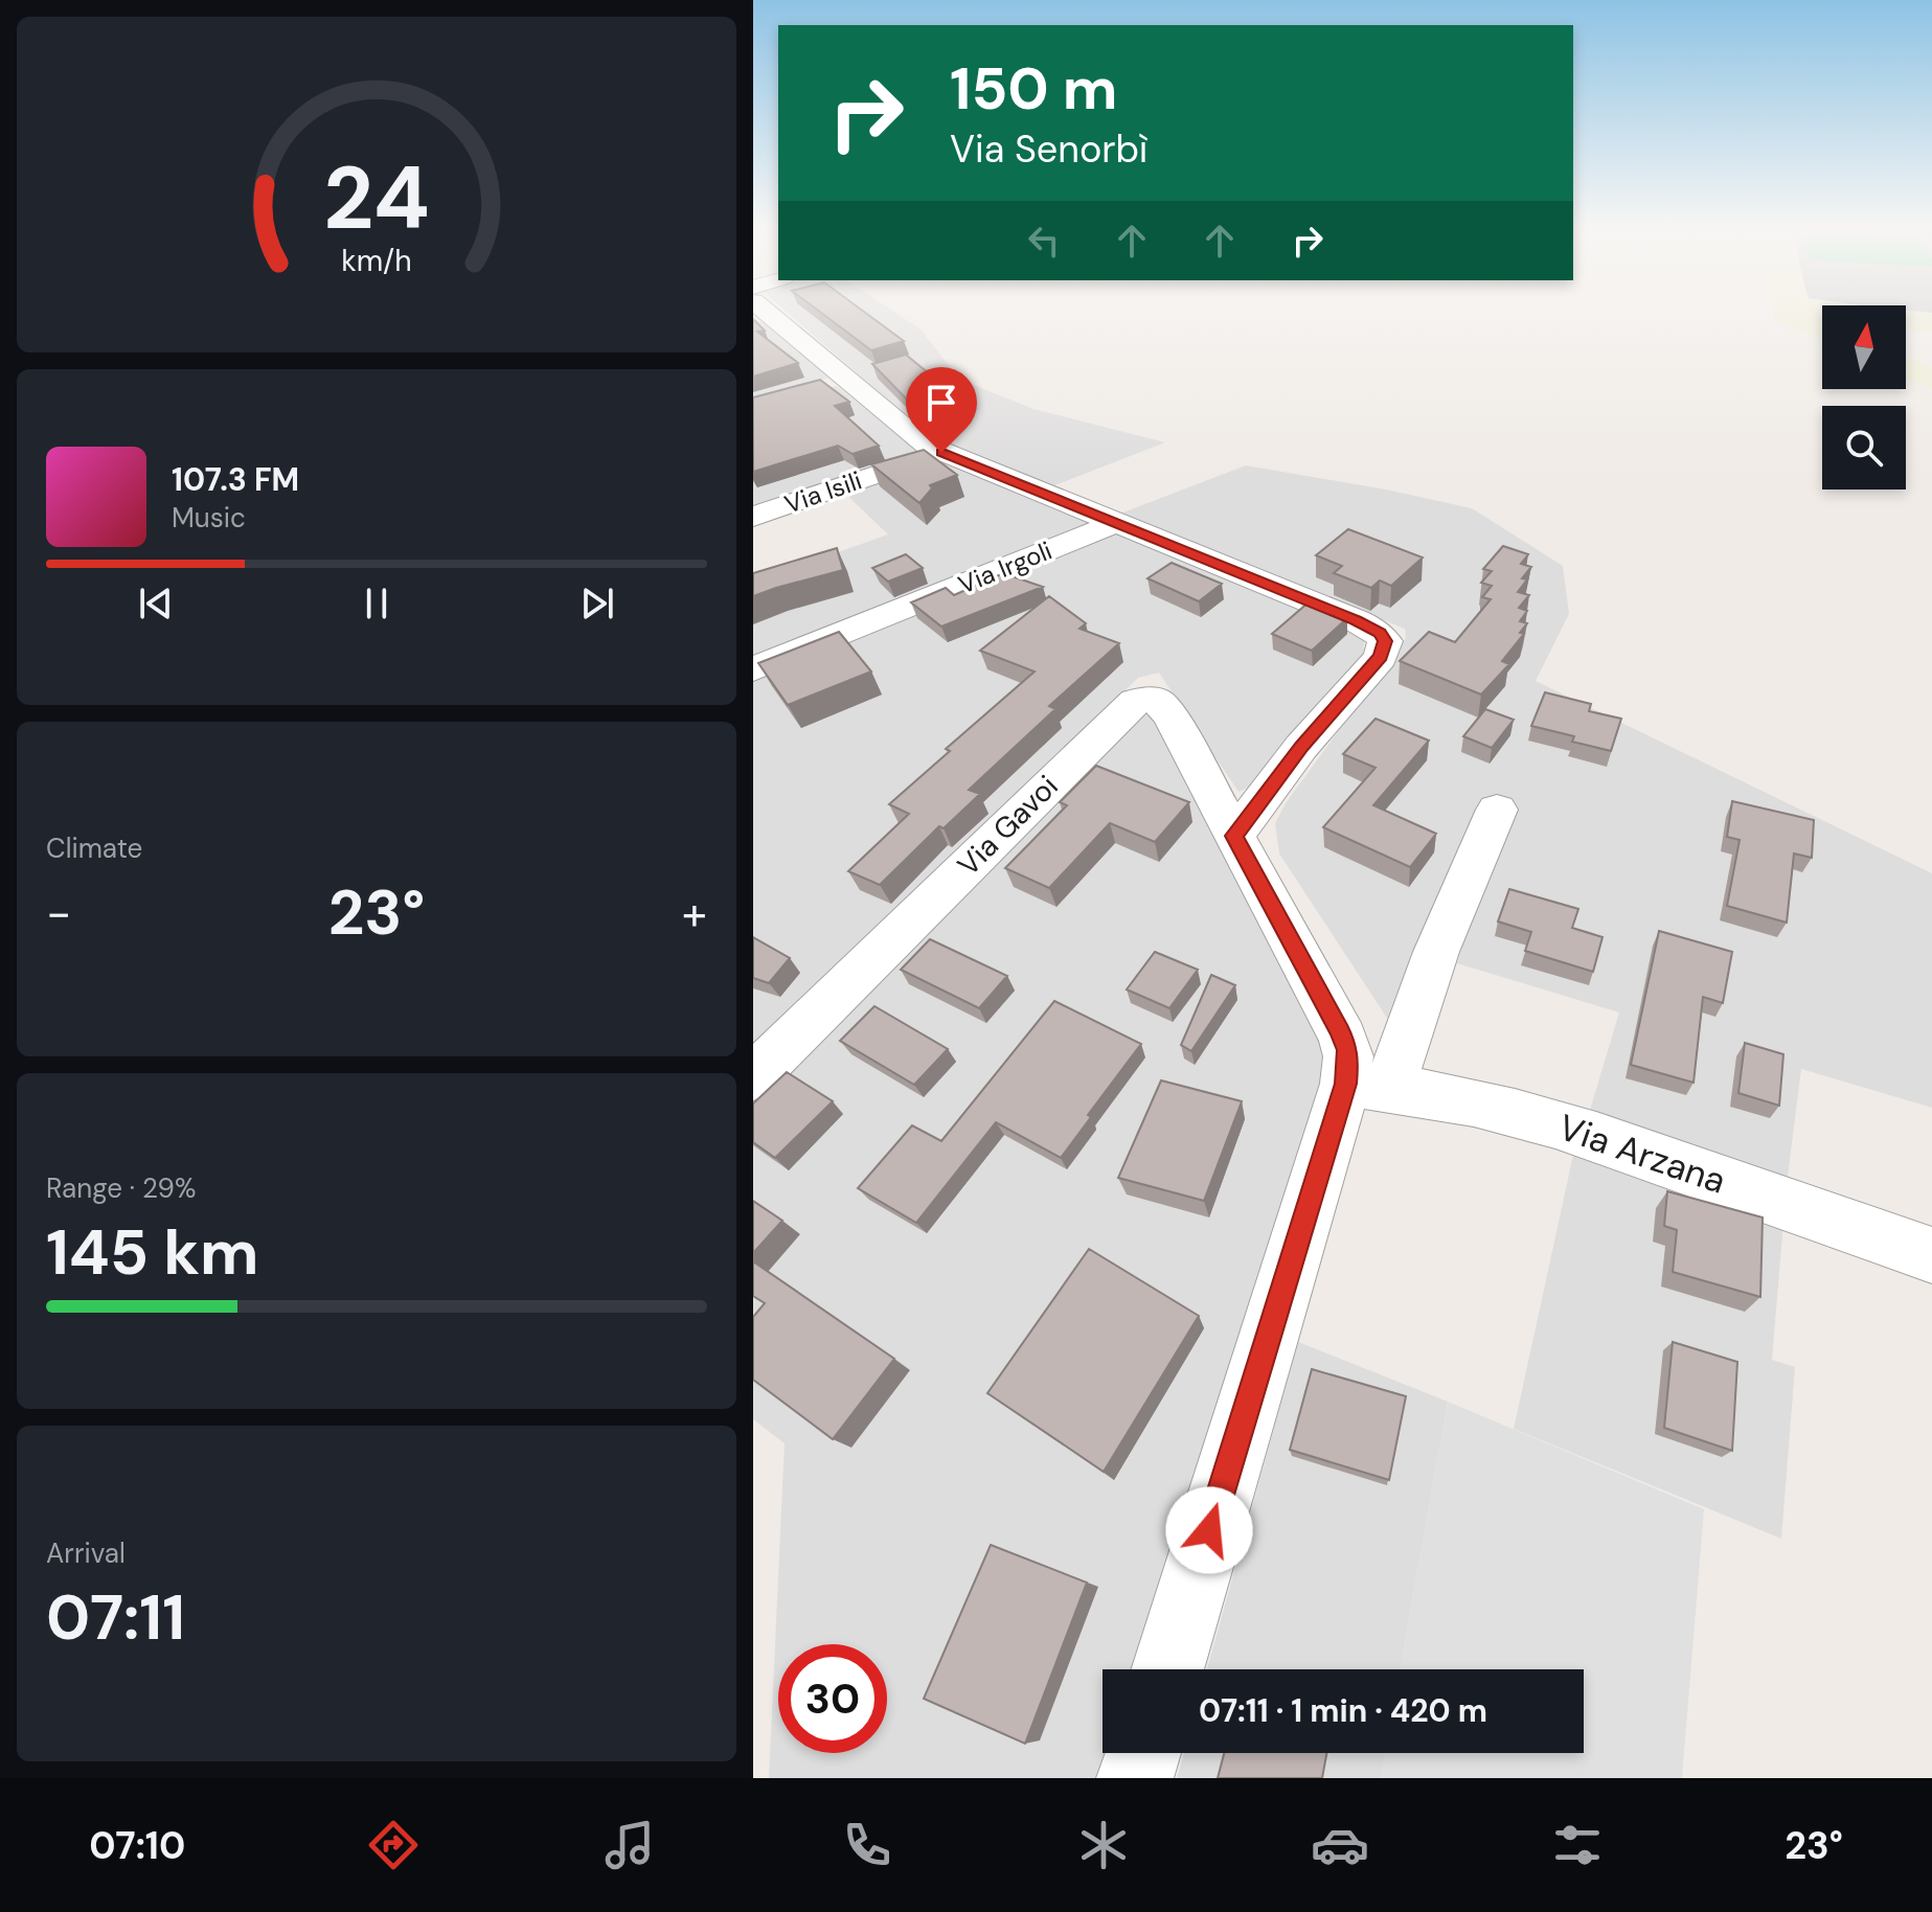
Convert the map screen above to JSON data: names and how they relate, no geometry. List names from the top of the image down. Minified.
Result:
{"streets":{"street":["Via Isili","Via Irgoli","Via Gavoi","Via Arzana"]},"crossings":[["Via Gavoi","Via Arzana"]],"north":"top","page":{"turn":["150 m","Via Senorbì"],"song":["107.3 FM","Music"],"tile":["Climate",["Range · 29%","145 km"],["Arrival","07:11"]],"heat":["−","23°","+"],"limit":"30","trip":"07:11 · 1 min · 420 m","tabs":["07:10","23°"],"gauge":["24","km/h"]}}
